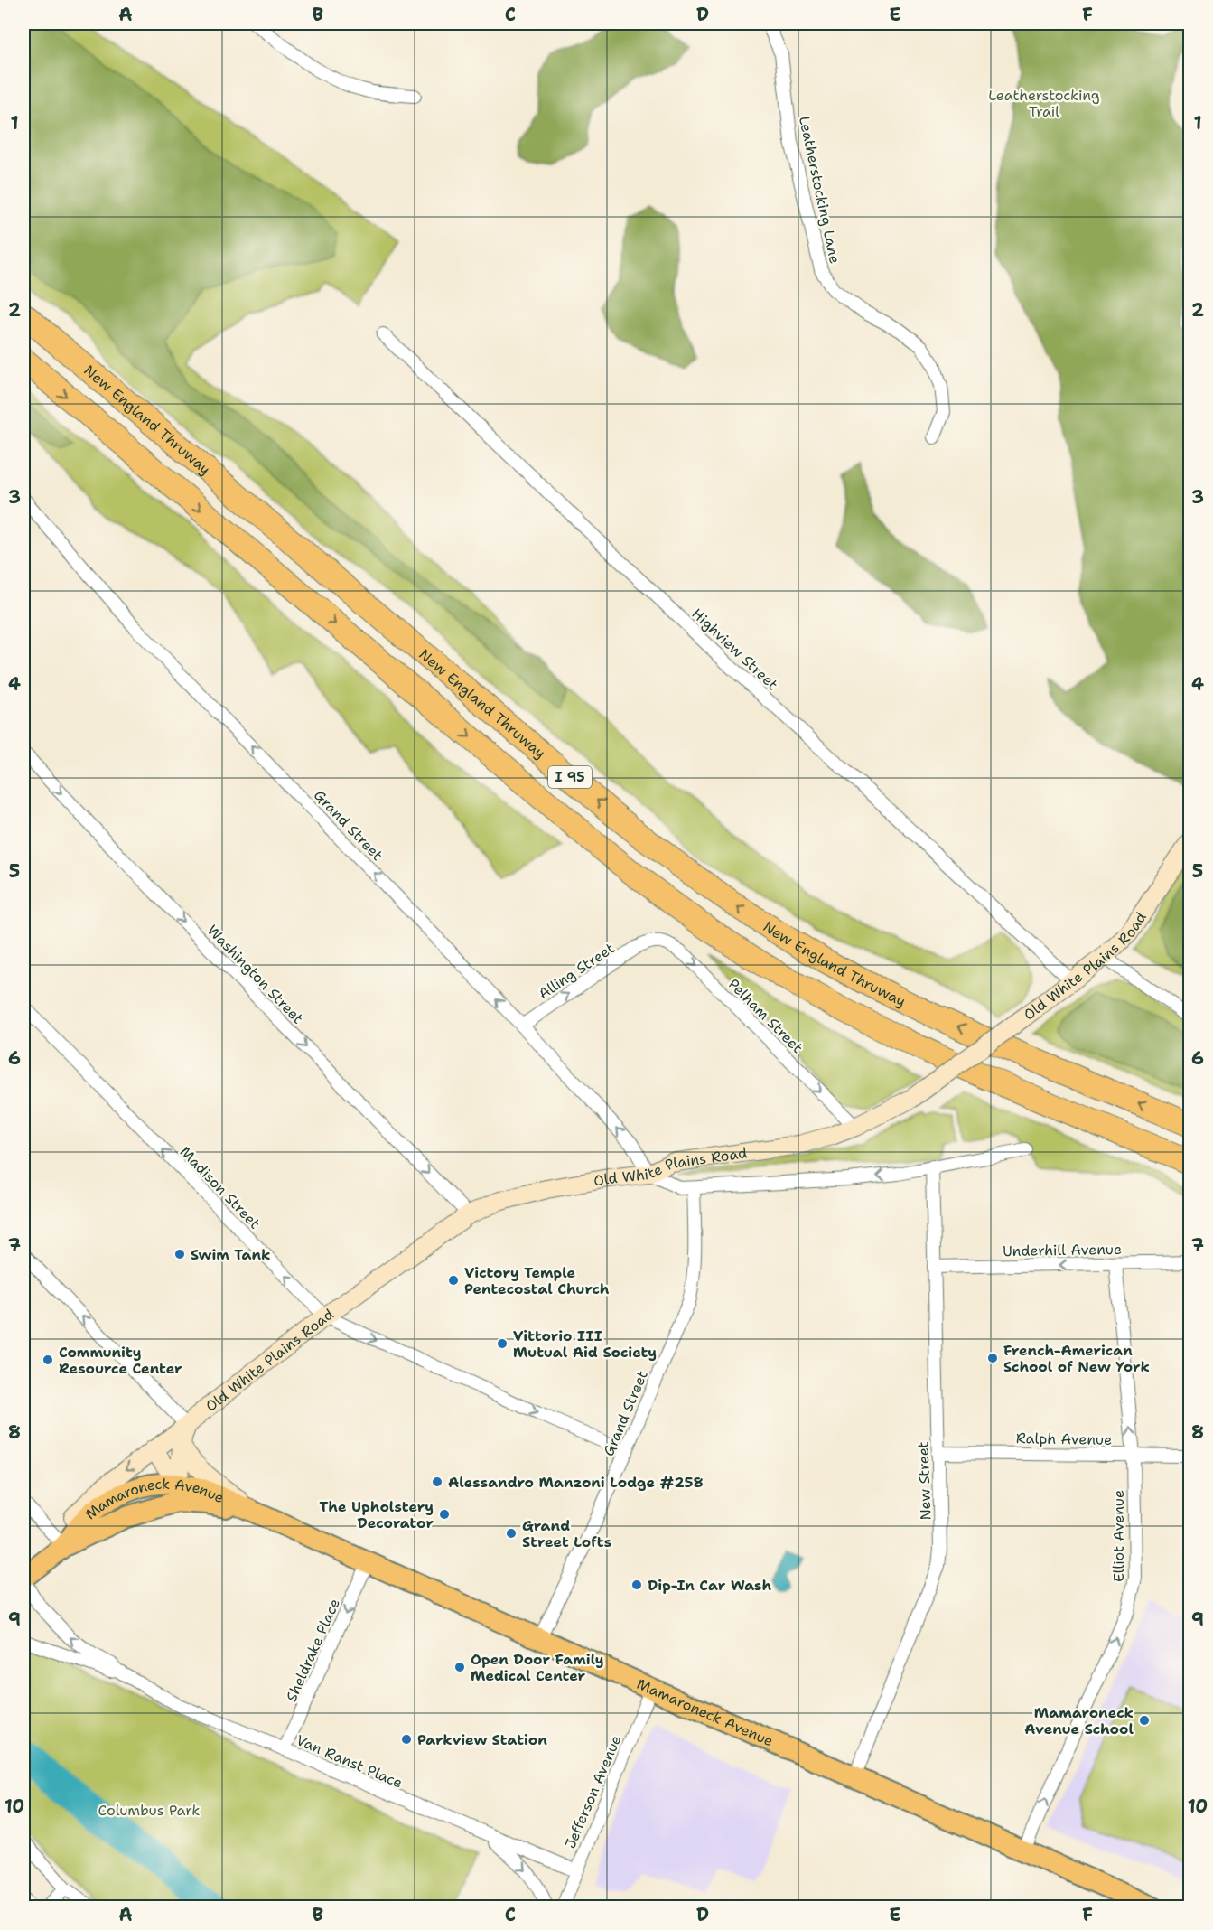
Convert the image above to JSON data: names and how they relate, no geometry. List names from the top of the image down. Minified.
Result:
{"streets":{"highway":["New England Thruway","I 95"],"main road":["Mamaroneck Avenue"],"street":["Leatherstocking Lane","Highview Street","Grand Street","Old White Plains Road","Alling Street","Washington Street","Pelham Street","Madison Street","Underhill Avenue","Ralph Avenue","New Street","Elliot Avenue","Sheldrake Place","Van Ranst Place","Jefferson Avenue"]},"crossings":[["Highview Street","Old White Plains Road"],["Grand Street","Old White Plains Road"],["Grand Street","Alling Street"],["Grand Street","Madison Street"],["Grand Street","Mamaroneck Avenue"],["Old White Plains Road","Washington Street"],["Old White Plains Road","Pelham Street"],["Old White Plains Road","Madison Street"],["Old White Plains Road","Mamaroneck Avenue"],["Alling Street","Pelham Street"],["Underhill Avenue","New Street"],["Underhill Avenue","Elliot Avenue"],["Ralph Avenue","New Street"],["Ralph Avenue","Elliot Avenue"],["New Street","Mamaroneck Avenue"],["Mamaroneck Avenue","Elliot Avenue"],["Mamaroneck Avenue","Sheldrake Place"],["Mamaroneck Avenue","Van Ranst Place"],["Mamaroneck Avenue","Jefferson Avenue"],["Sheldrake Place","Van Ranst Place"],["Van Ranst Place","Jefferson Avenue"]],"one_way":["Grand Street","Alling Street","Washington Street","Pelham Street","Elliot Avenue","Sheldrake Place"],"parks":["Leatherstocking Trail","Columbus Park"],"places":["Swim Tank","Victory Temple Pentecostal Church","Vittorio III Mutual Aid Society","French-American School of New York","Community Resource Center","Alessandro Manzoni Lodge #258","The Upholstery Decorator","Grand Street Lofts","Dip-In Car Wash","Open Door Family Medical Center","Mamaroneck Avenue School","Parkview Station"],"grid":{"columns":["A","B","C","D","E","F"],"rows":["1","2","3","4","5","6","7","8","9","10"]}}
